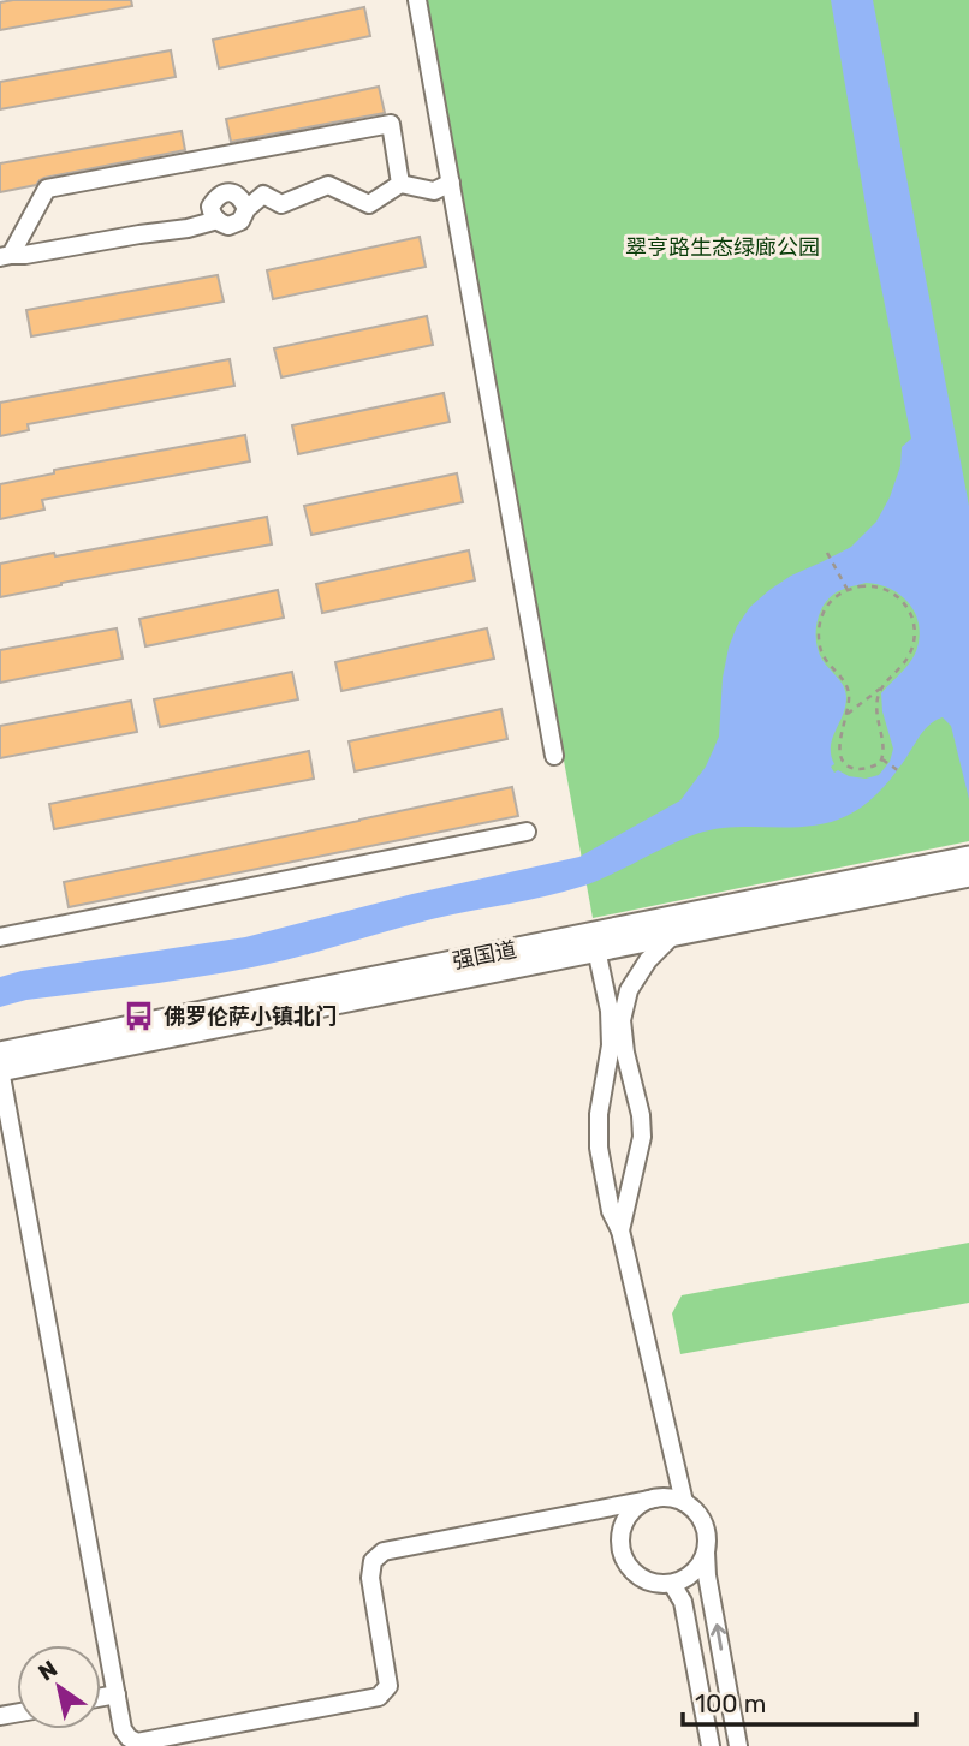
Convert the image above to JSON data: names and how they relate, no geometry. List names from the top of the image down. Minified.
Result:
{"streets":{"main road":["强国道"]},"parks":["翠亨路生态绿廊公园"],"places":{"bus stop":["佛罗伦萨小镇北门"]},"scale_bar":"100 m","north":"top left"}
